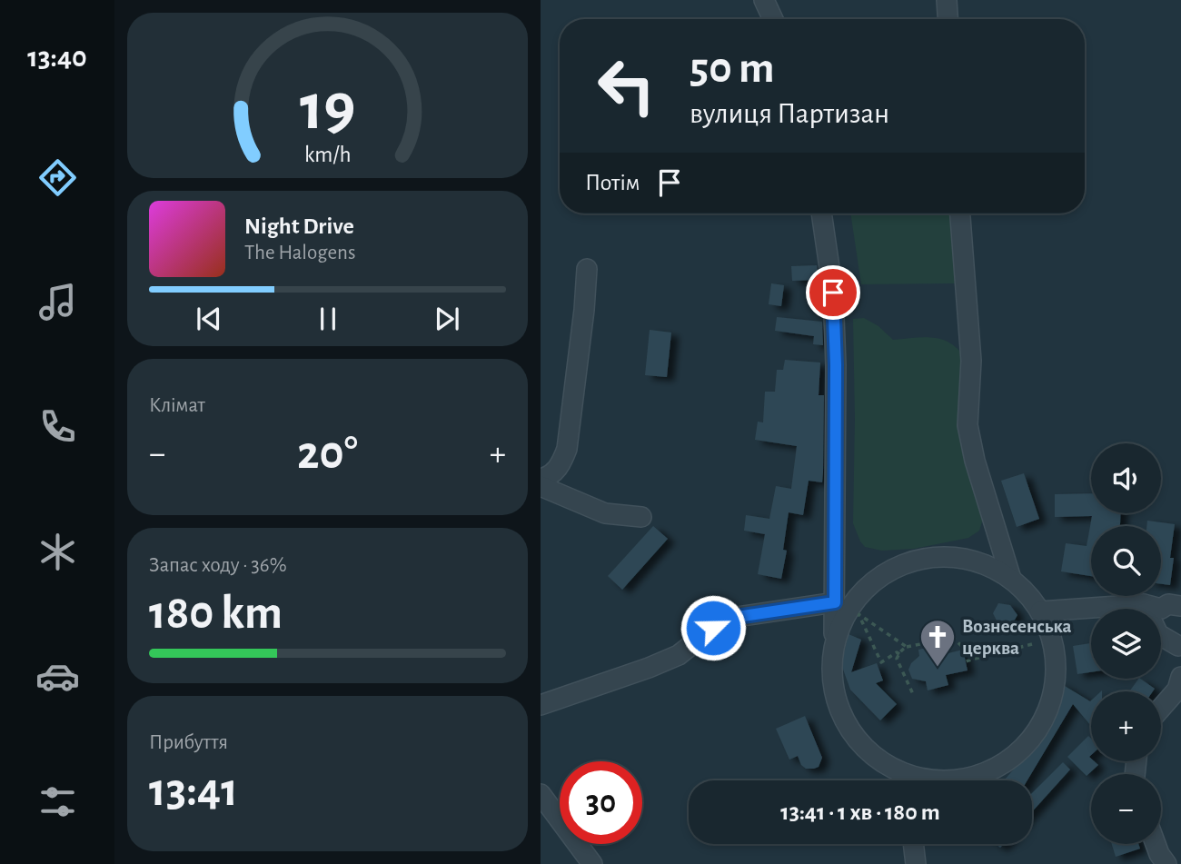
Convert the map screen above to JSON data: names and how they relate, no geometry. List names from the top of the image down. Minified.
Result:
{"places":{"church":["Вознесенська церква"]},"page":{"tabs":"13:40","turn":["50 m","вулиця Партизан"],"then":"Потім","song":["Night Drive","The Halogens"],"tile":["Клімат",["Запас ходу · 36%","180 km"],["Прибуття","13:41"]],"heat":["−","20°","+"],"map_buttons":["+","−"],"limit":"30","trip":"13:41 · 1 хв · 180 m","gauge":["19","km/h"]}}
